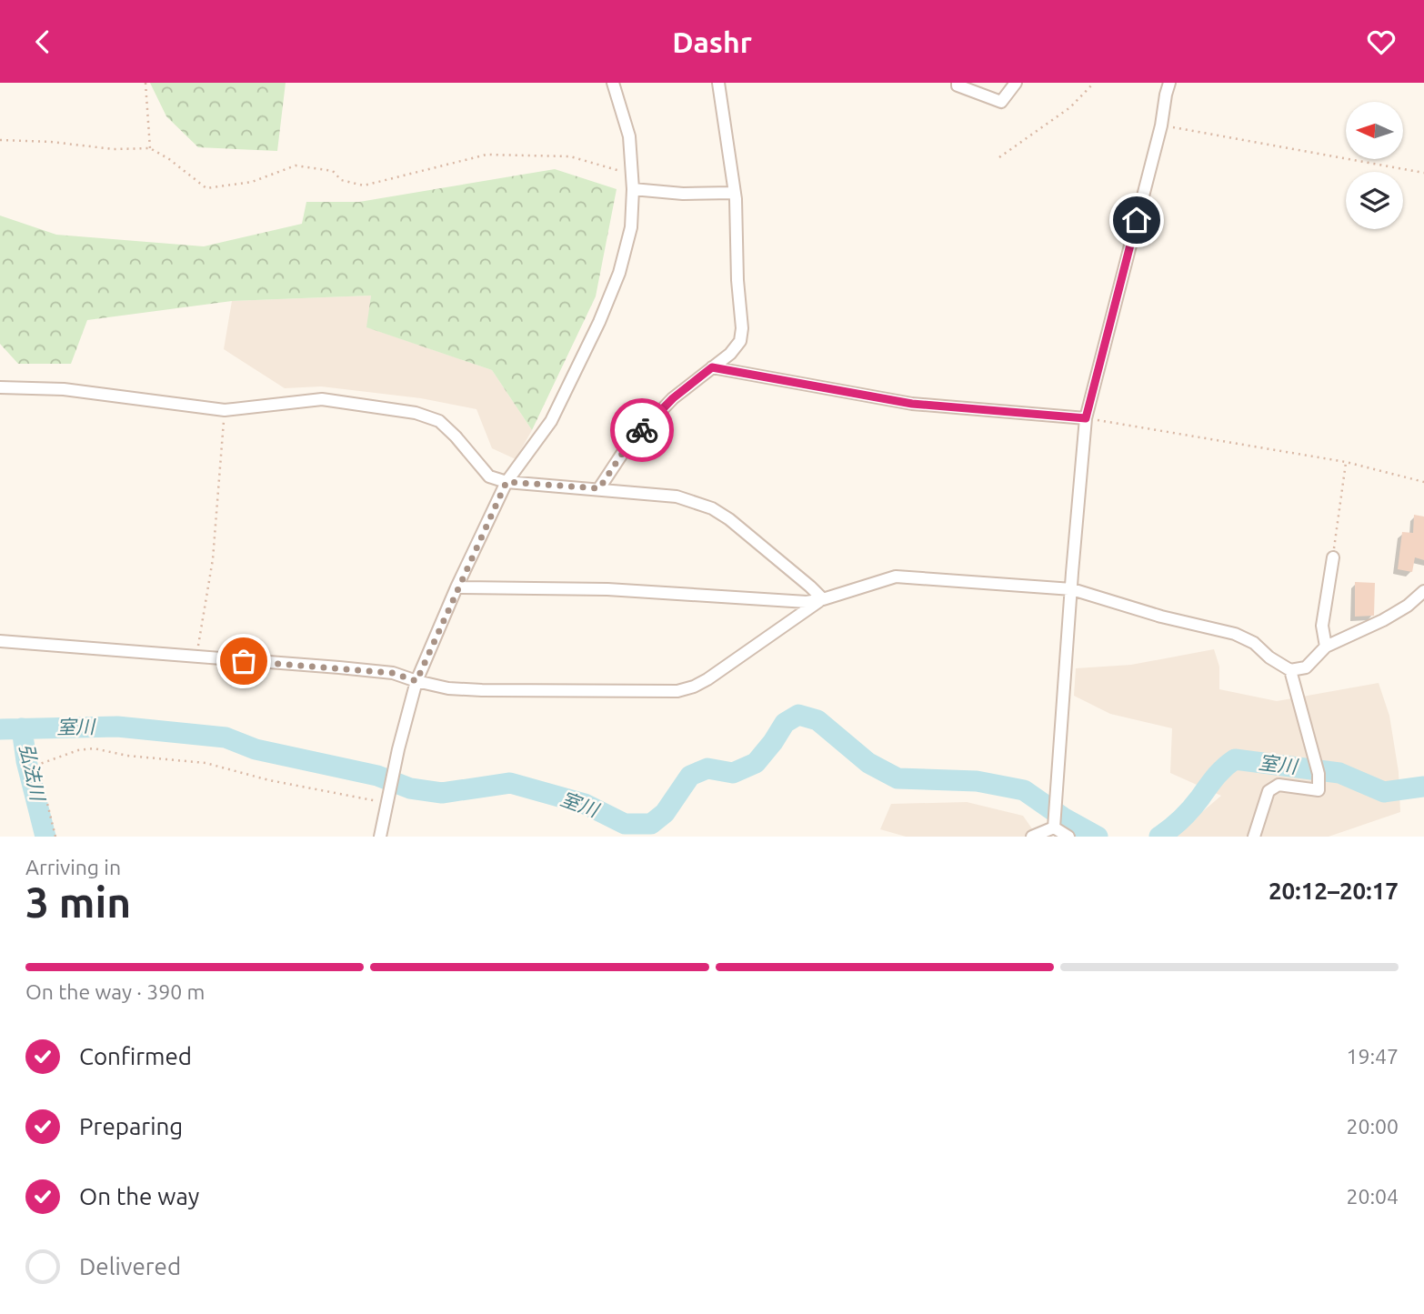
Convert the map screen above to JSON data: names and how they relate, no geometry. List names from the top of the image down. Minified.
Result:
{"water":["室川","弘法川"],"north":"left","page":{"header":"Dashr","heading":["3 min","Arriving in","20:12–20:17"],"bar":"On the way · 390 m","list":[["Confirmed","19:47"],["Preparing","20:00"],["On the way","20:04"],"Delivered"]}}
